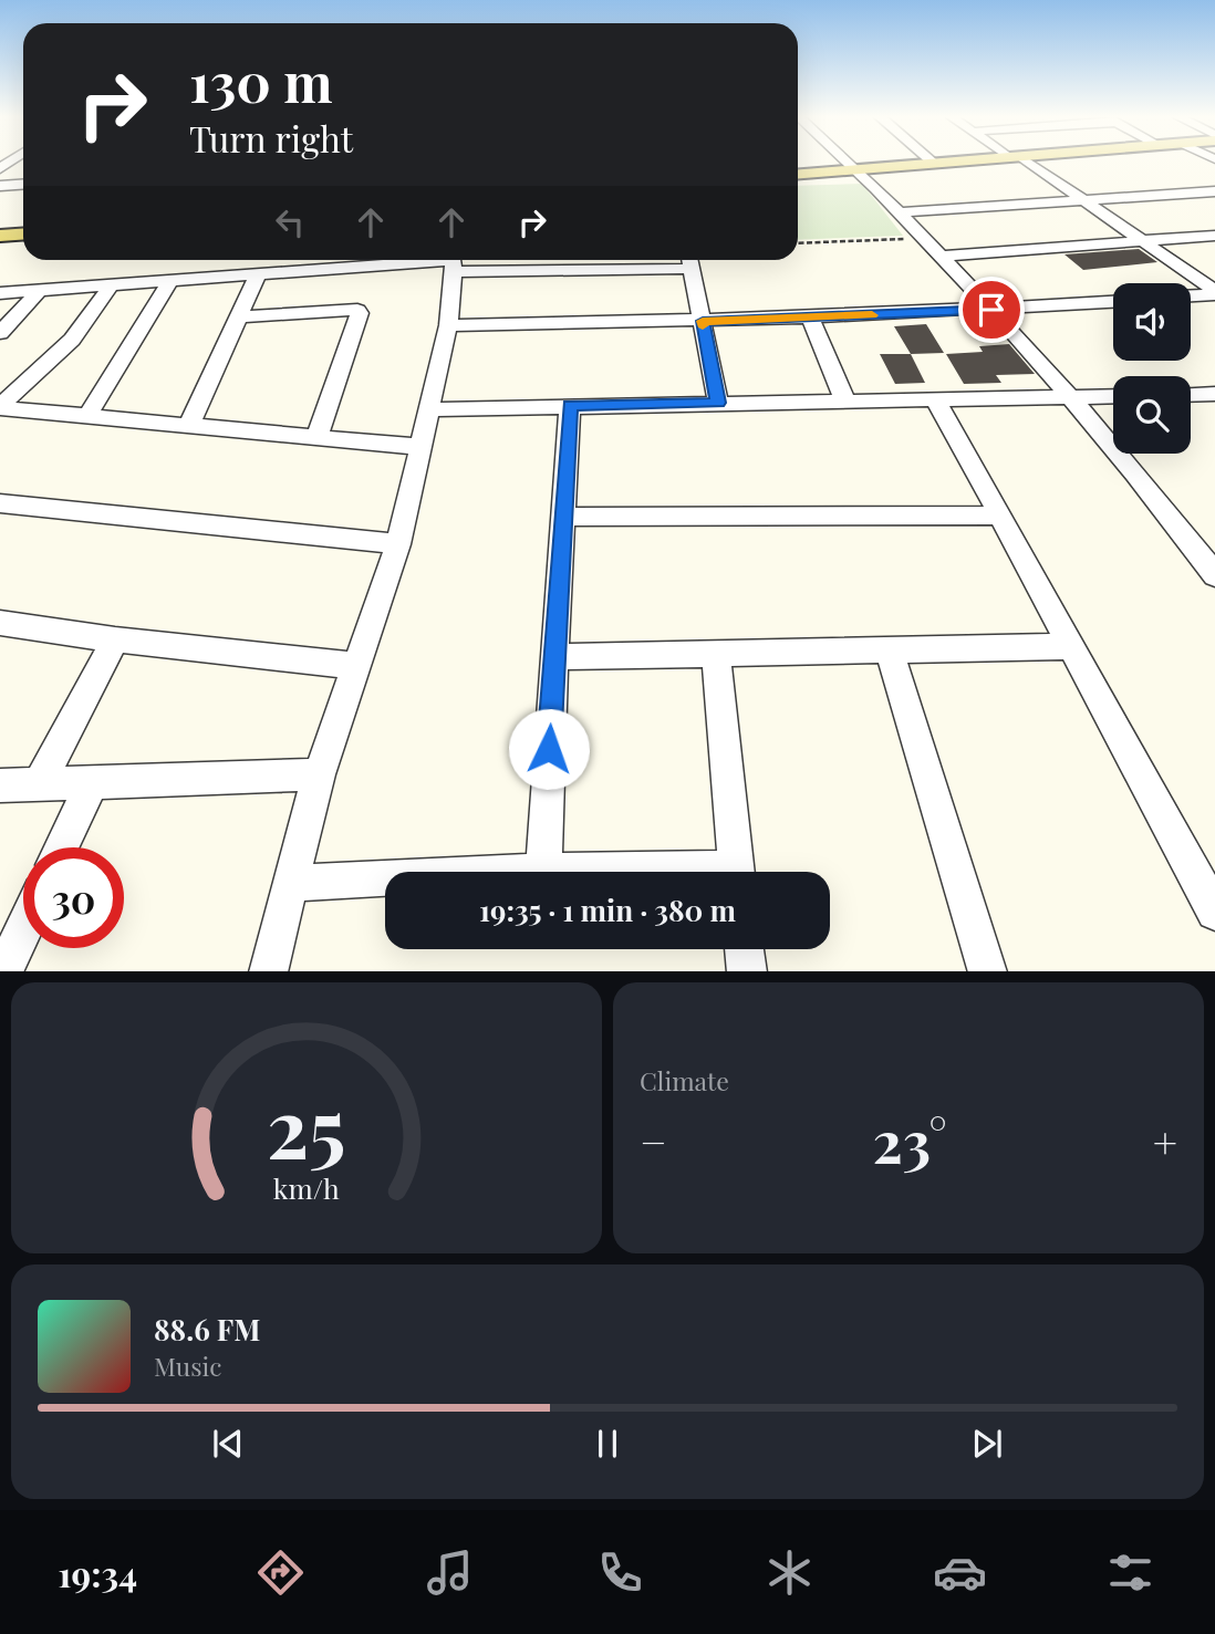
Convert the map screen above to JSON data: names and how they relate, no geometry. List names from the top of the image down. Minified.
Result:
{"page":{"turn":["130 m","Turn right"],"limit":"30","trip":"19:35 · 1 min · 380 m","tile":"Climate","heat":["−","23°","+"],"song":["88.6 FM","Music"],"tabs":"19:34","gauge":["25","km/h"]}}
